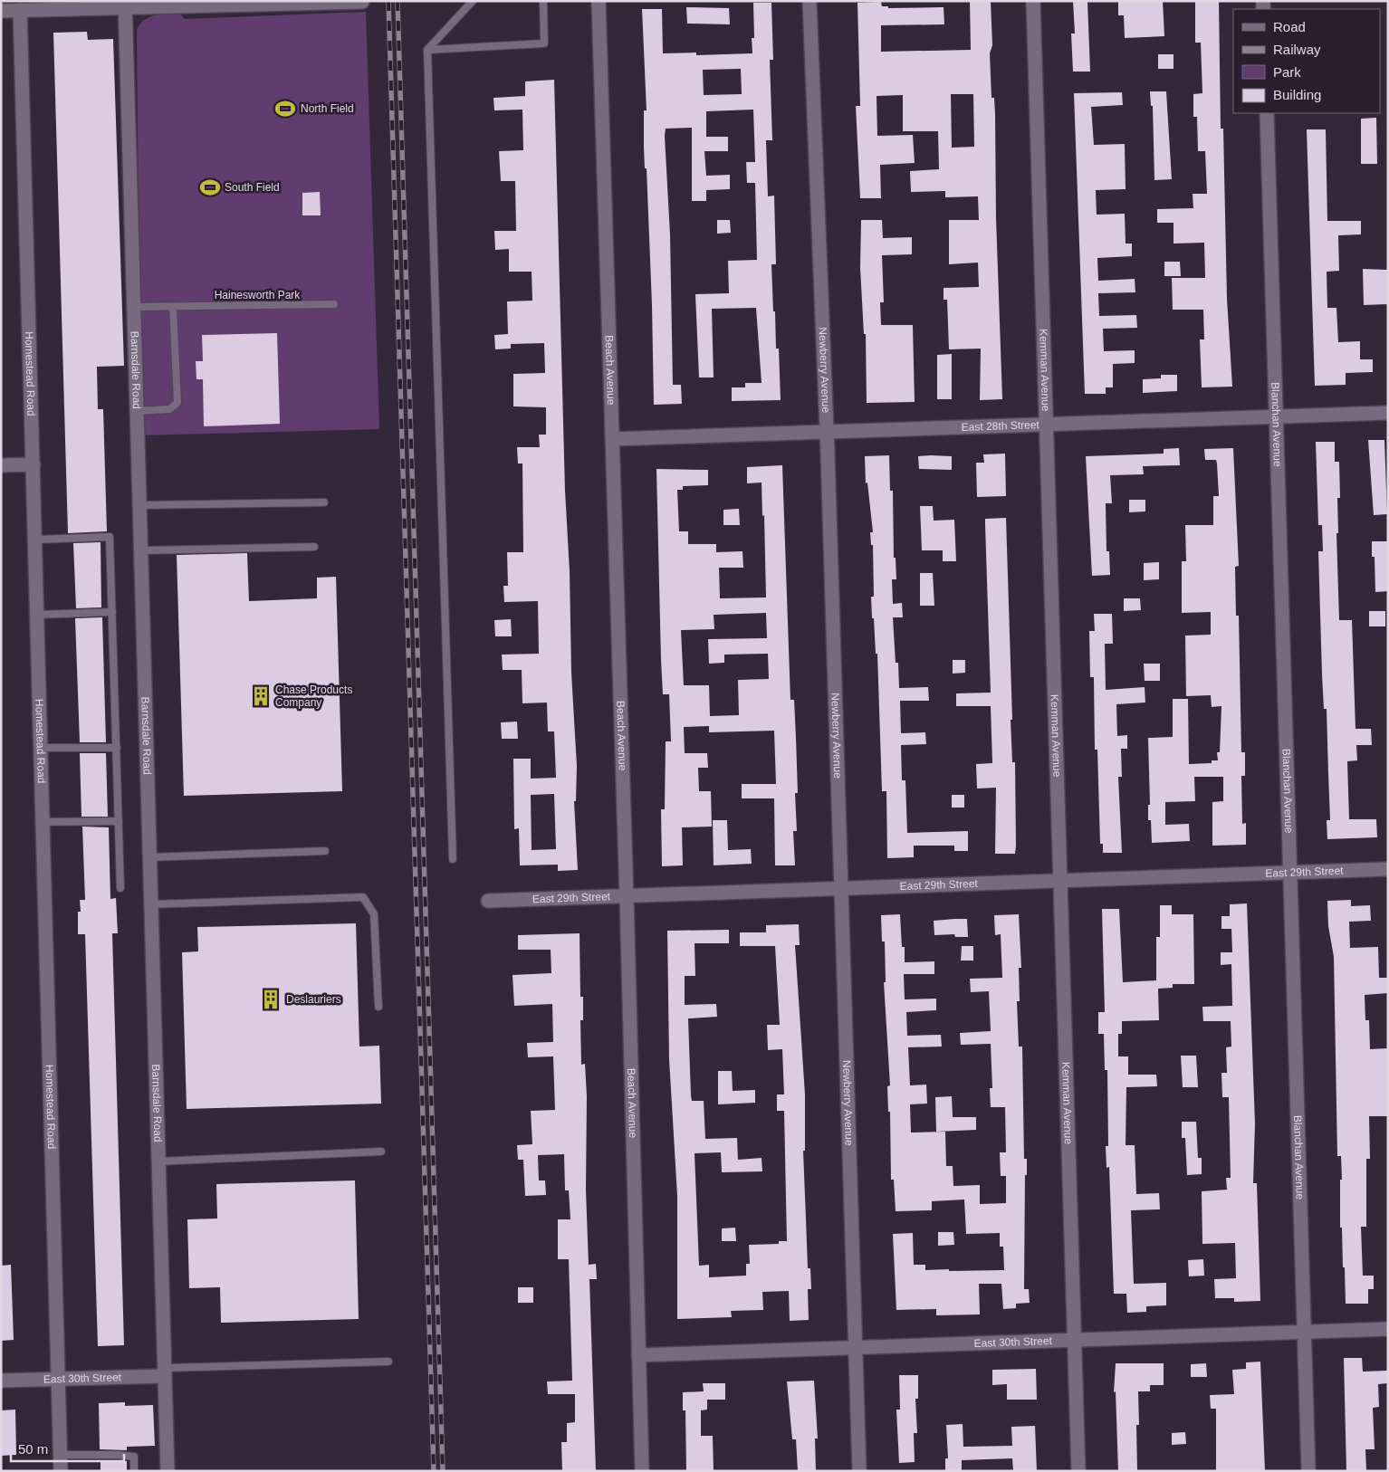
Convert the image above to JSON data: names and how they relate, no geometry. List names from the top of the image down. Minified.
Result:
{"streets":{"street":["Barnsdale Road","Beach Avenue","Newberry Avenue","Kemman Avenue","Homestead Road","Blanchan Avenue","East 28th Street","East 29th Street","East 30th Street"]},"crossings":[["Barnsdale Road","East 30th Street"],["Beach Avenue","East 28th Street"],["Beach Avenue","East 29th Street"],["Beach Avenue","East 30th Street"],["Newberry Avenue","East 28th Street"],["Newberry Avenue","East 29th Street"],["Newberry Avenue","East 30th Street"],["Kemman Avenue","East 28th Street"],["Kemman Avenue","East 29th Street"],["Kemman Avenue","East 30th Street"],["Homestead Road","East 30th Street"],["Blanchan Avenue","East 28th Street"],["Blanchan Avenue","East 29th Street"],["Blanchan Avenue","East 30th Street"]],"parks":["Hainesworth Park"],"places":{"sports":["North Field","South Field"],"building":["Chase Products Company","Deslauriers"]},"legend":["Road","Railway","Park","Building"],"scale_bar":"50 m"}
